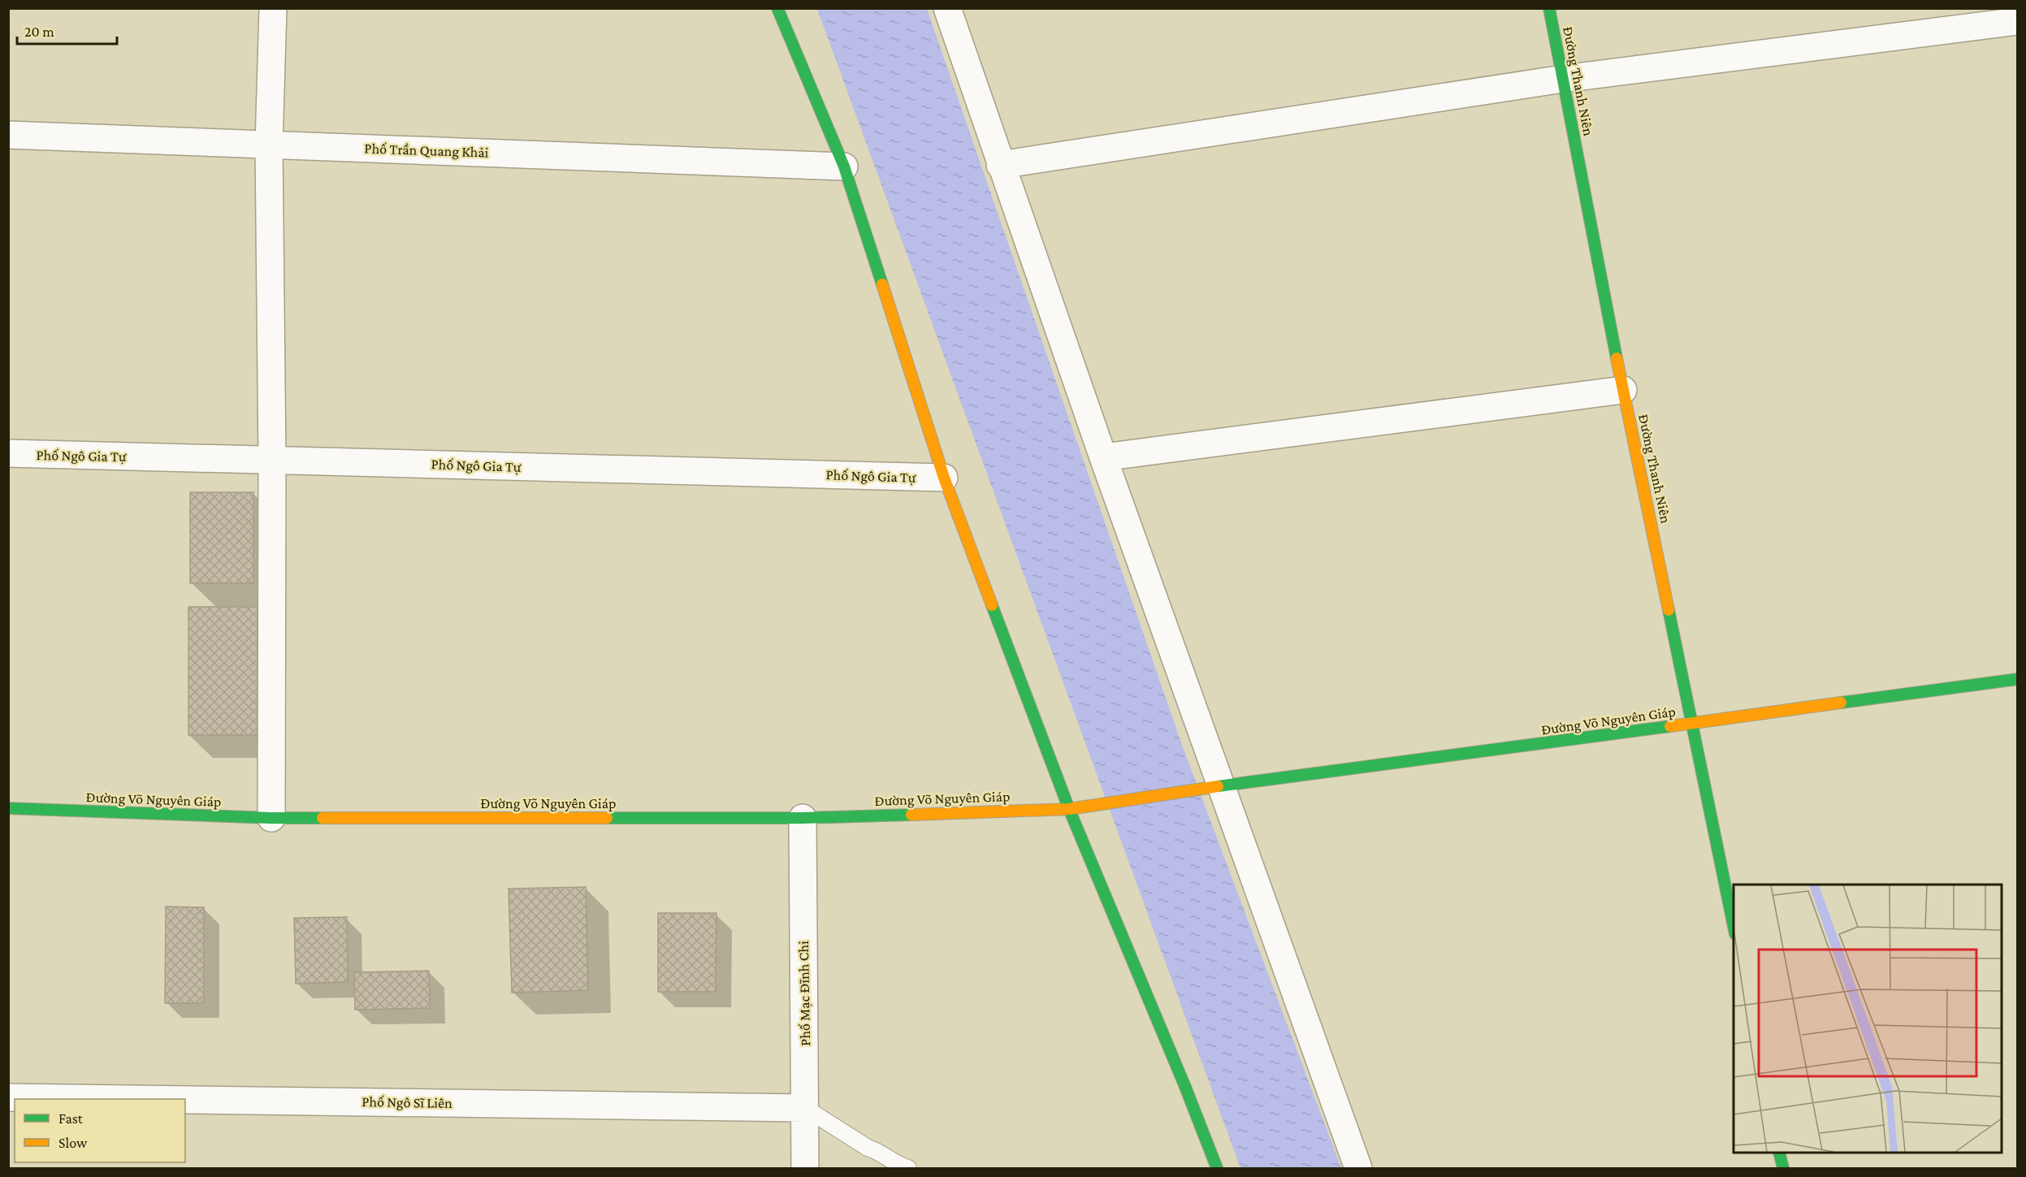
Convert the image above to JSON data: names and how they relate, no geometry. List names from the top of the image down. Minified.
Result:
{"streets":{"street":["Đường Thanh Niên","Phố Trần Quang Khải","Phố Ngô Gia Tự","Đường Võ Nguyên Giáp","Phố Mạc Đĩnh Chi","Phố Ngô Sĩ Liên"]},"crossings":[["Đường Thanh Niên","Đường Võ Nguyên Giáp"],["Đường Võ Nguyên Giáp","Phố Mạc Đĩnh Chi"],["Phố Mạc Đĩnh Chi","Phố Ngô Sĩ Liên"]],"legend":["Fast","Slow"],"scale_bar":"20 m"}
